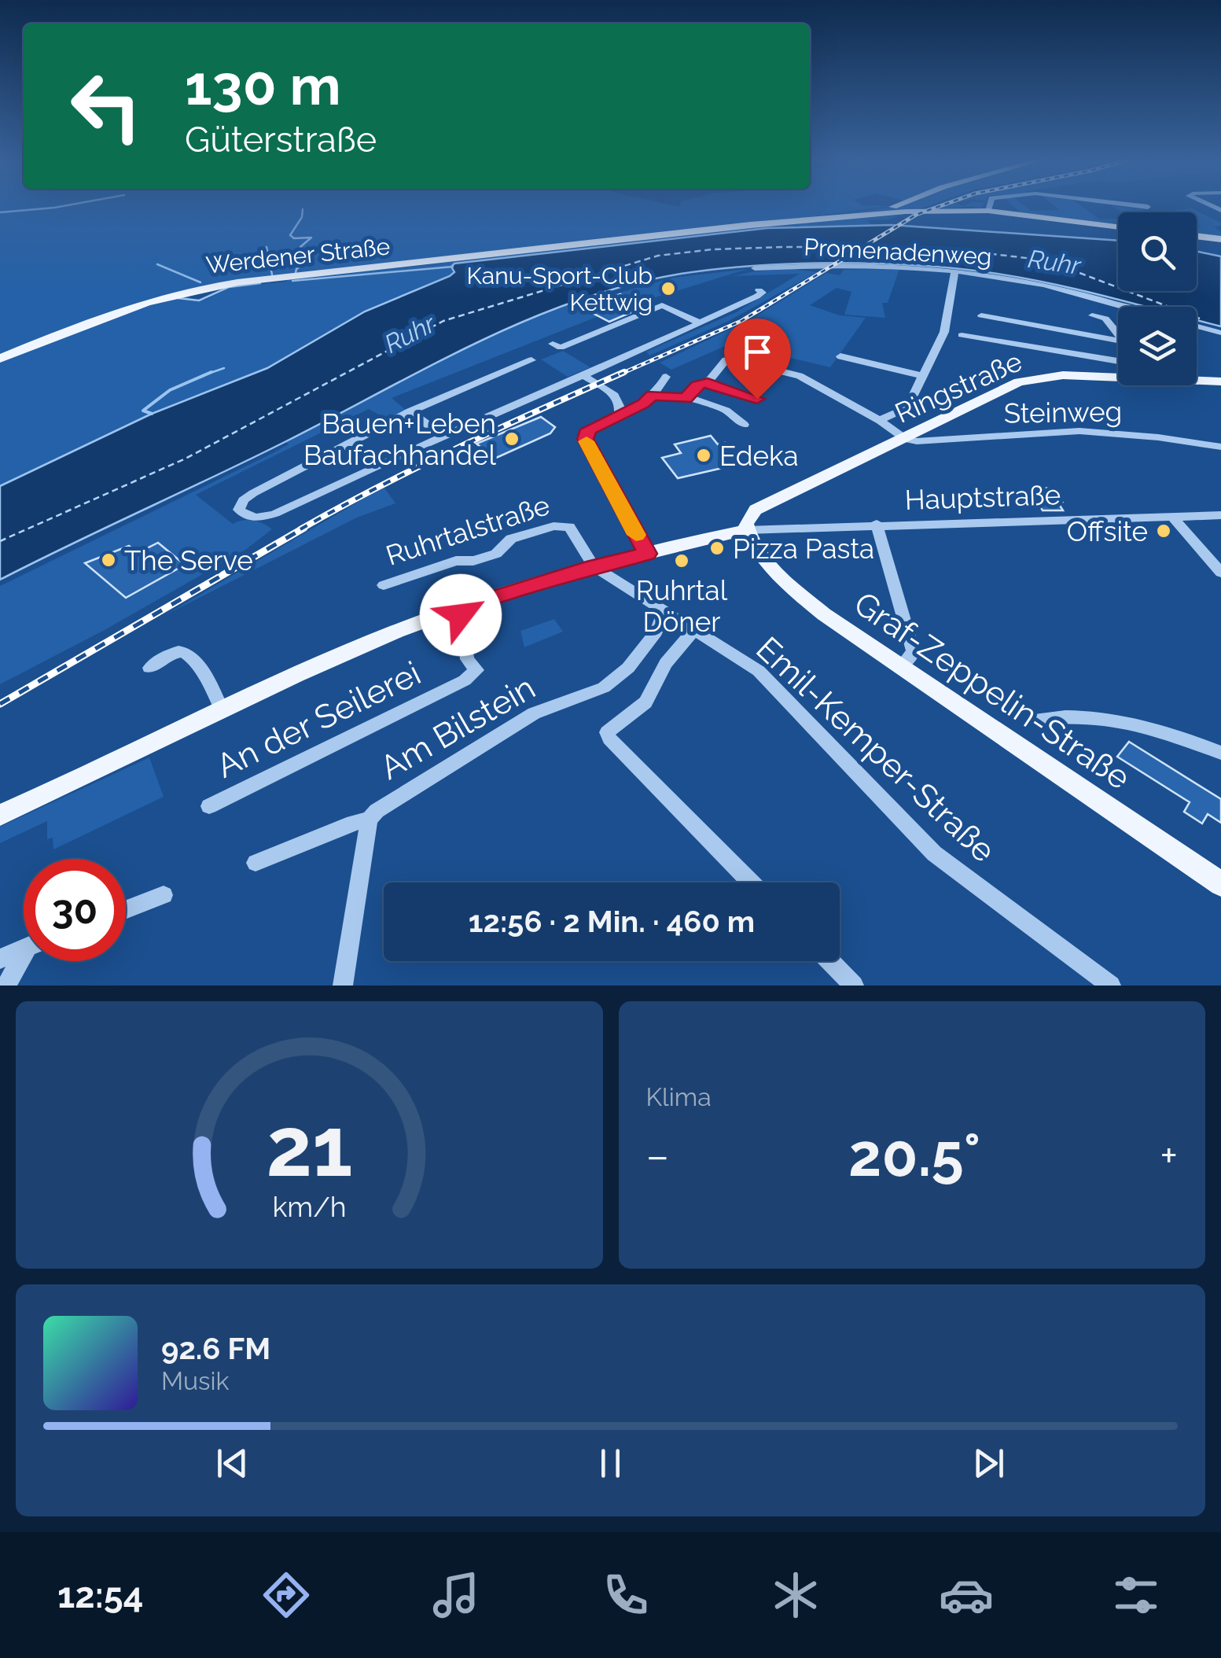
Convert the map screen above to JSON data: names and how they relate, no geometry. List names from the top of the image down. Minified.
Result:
{"streets":{"main road":["Werdener Straße","Ringstraße","Graf-Zeppelin-Straße"],"street":["Promenadenweg","Steinweg","Hauptstraße","Ruhrtalstraße","An der Seilerei","Am Bilstein","Emil-Kemper-Straße"]},"crossings":[["Ringstraße","Steinweg"],["Ringstraße","Hauptstraße"],["Ringstraße","Graf-Zeppelin-Straße"],["Hauptstraße","Graf-Zeppelin-Straße"],["Ruhrtalstraße","Emil-Kemper-Straße"],["Am Bilstein","Emil-Kemper-Straße"]],"water":["Ruhr"],"places":["Kanu-Sport-Club Kettwig","Bauen+Leben Baufachhandel","Edeka","Offsite","Pizza Pasta","The Serve","Ruhrtal Döner"],"page":{"turn":["130 m","Güterstraße"],"limit":"30","trip":"12:56 · 2 Min. · 460 m","tile":"Klima","heat":["−","20.5°","+"],"song":["92.6 FM","Musik"],"tabs":"12:54","gauge":["21","km/h"]}}
